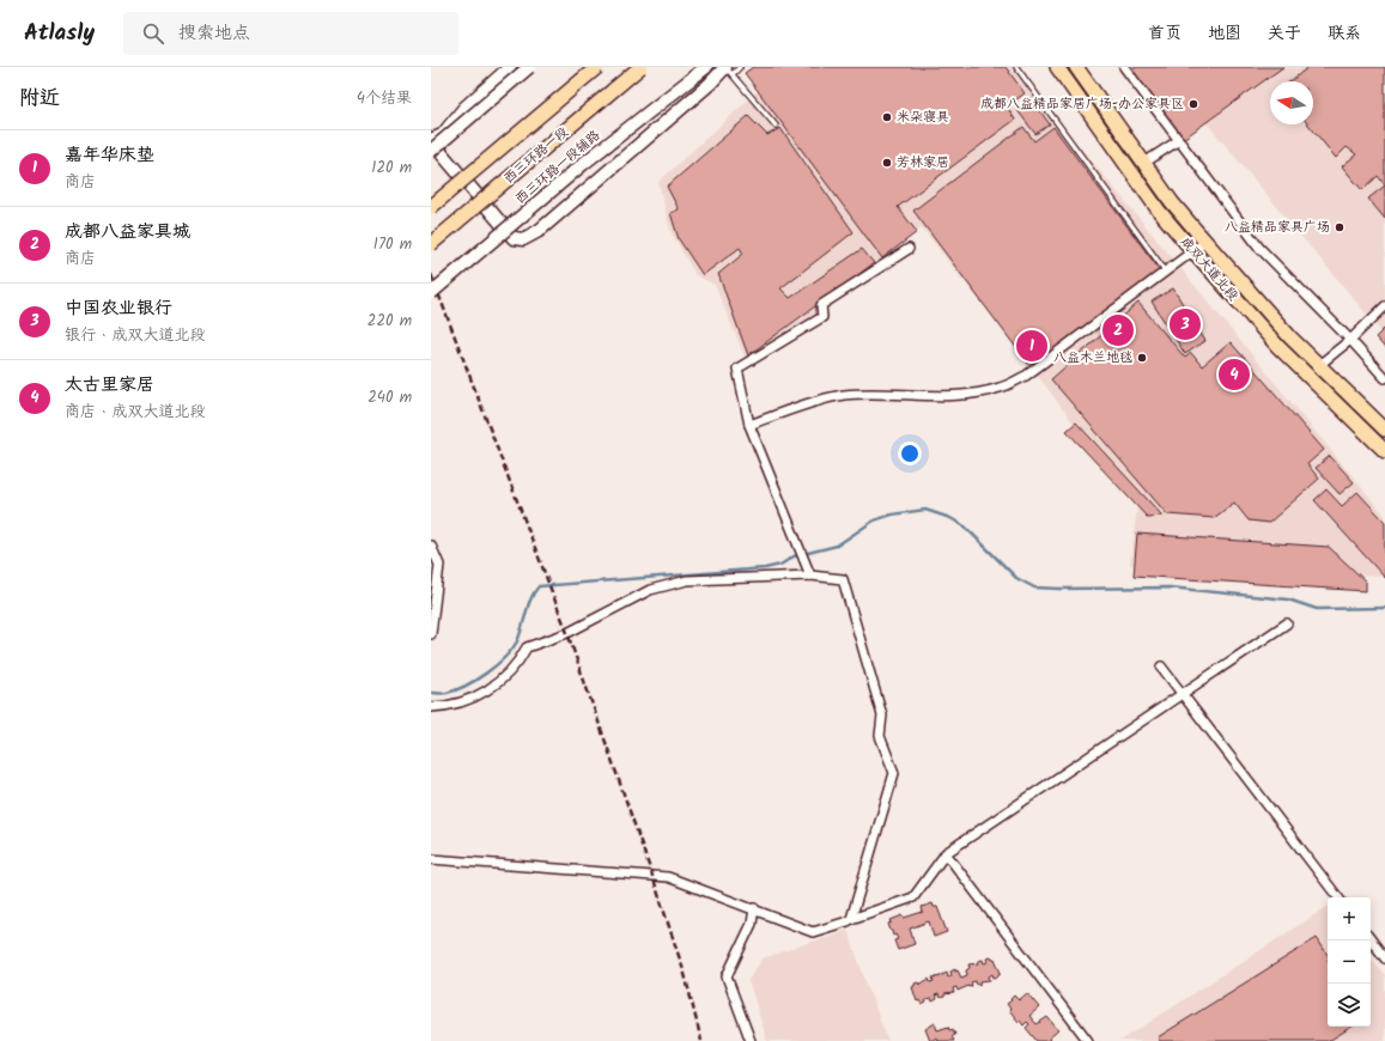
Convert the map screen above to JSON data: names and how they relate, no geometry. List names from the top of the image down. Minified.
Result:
{"streets":{"main road":["西三环路一段","西三环路一段辅路","成双大道北段"]},"places":["成都八益精品家居广场-办公家具区","米朵寝具","芳林家居","八益精品家具广场","八益木兰地毯"],"north":"left","page":{"header":"Atlasly","search":"搜索地点","nav":["首页","地图","关于","联系"],"heading":["附近","4个结果"],"list":[{"mark":"1","name":"嘉年华床垫","note":"商店","value":"120 m"},{"mark":"2","name":"成都八益家具城","note":"商店","value":"170 m"},{"mark":"3","name":"中国农业银行","note":"银行 · 成双大道北段","value":"220 m"},{"mark":"4","name":"太古里家居","note":"商店 · 成双大道北段","value":"240 m"}],"pins":["3","2","1","4"],"map_buttons":["+","−"]}}
